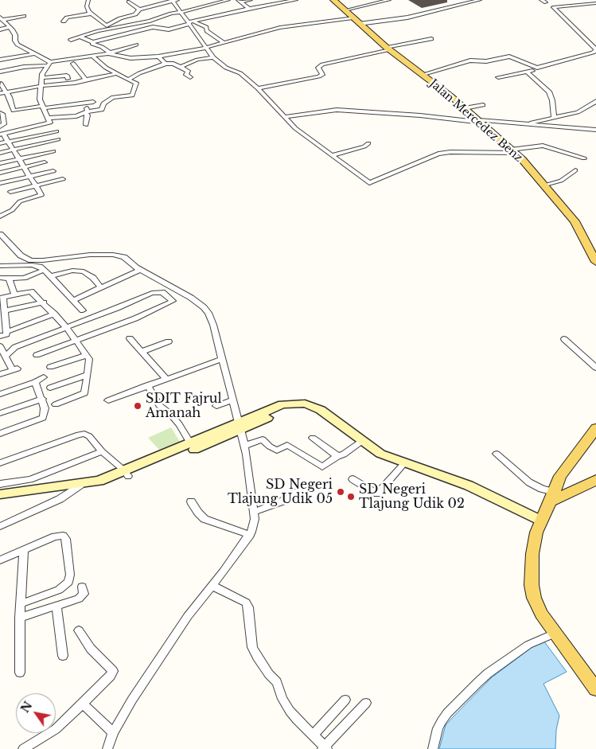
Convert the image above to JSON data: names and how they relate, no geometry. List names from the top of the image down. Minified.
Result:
{"streets":{"main road":["Jalan Mercedez Benz"]},"places":["SDIT Fajrul Amanah","SD Negeri Tlajung Udik 05","SD Negeri Tlajung Udik 02"],"north":"top left"}
